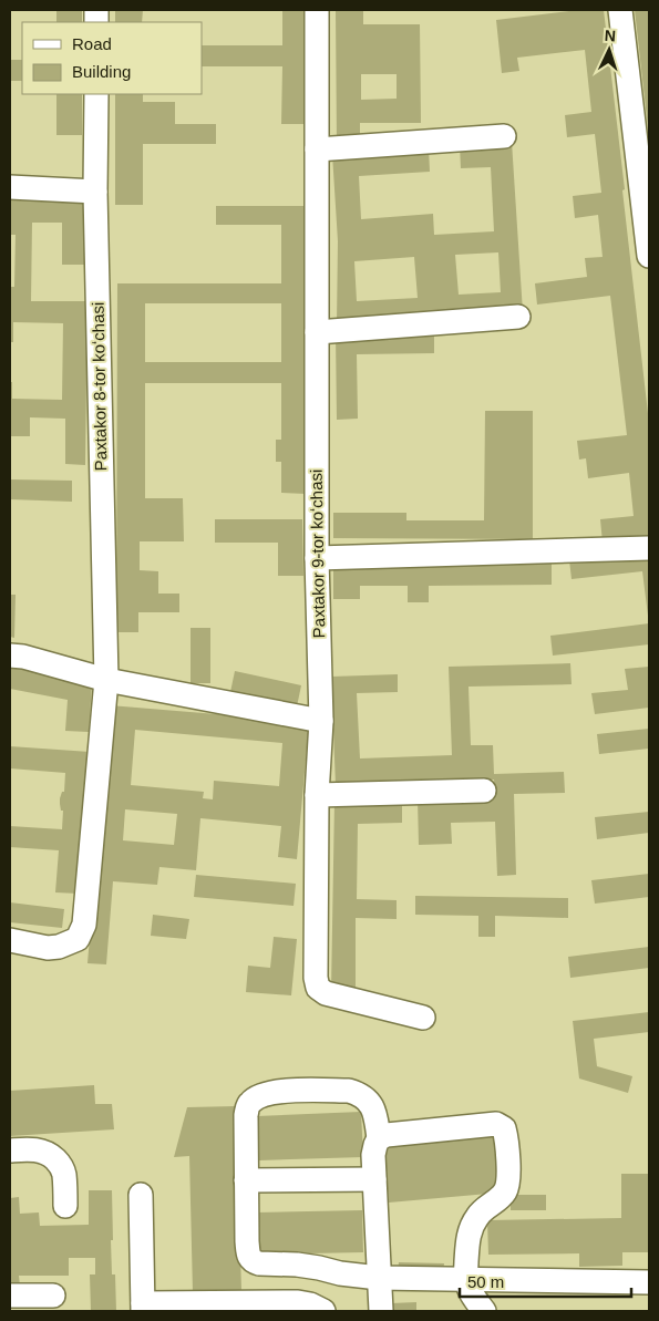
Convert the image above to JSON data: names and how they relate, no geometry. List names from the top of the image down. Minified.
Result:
{"streets":{"street":["Paxtakor 8-tor koʻchasi","Paxtakor 9-tor koʻchasi"]},"legend":["Road","Building"],"scale_bar":"50 m","north":"top"}
